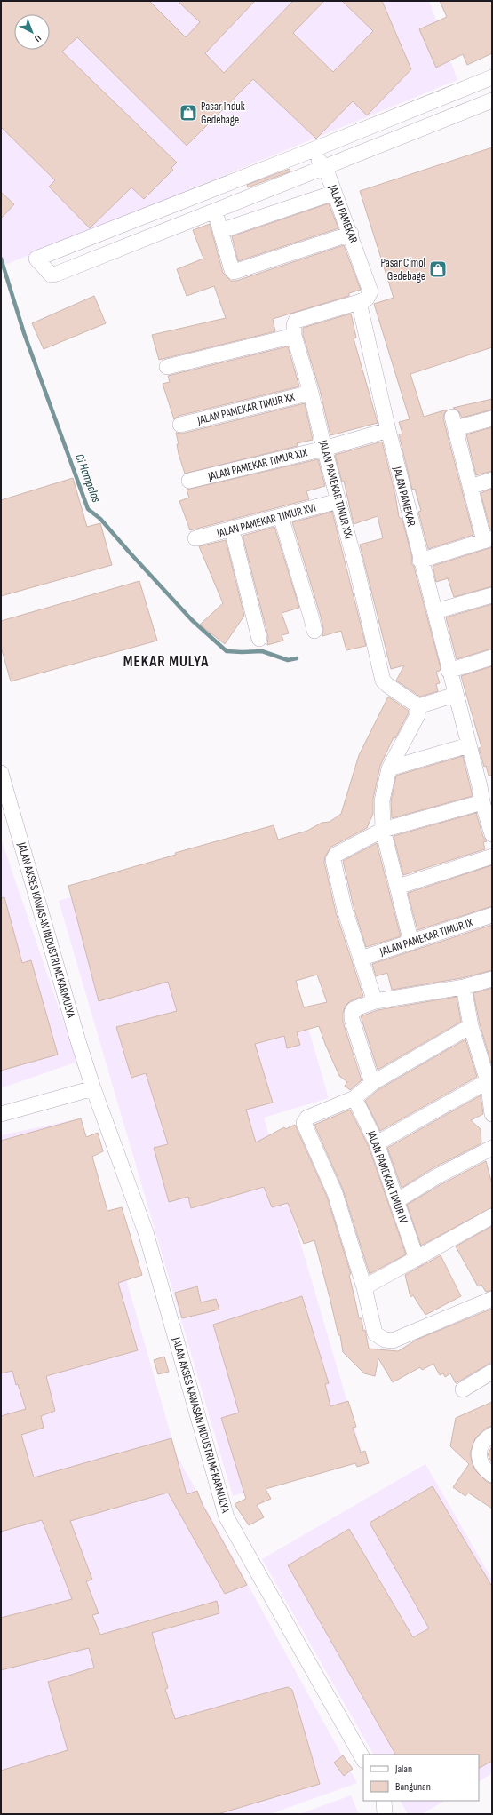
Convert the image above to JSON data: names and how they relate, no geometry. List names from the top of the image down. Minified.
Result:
{"streets":{"street":["JALAN PAMEKAR","JALAN PAMEKAR TIMUR XX","JALAN PAMEKAR TIMUR XIX","JALAN PAMEKAR TIMUR XXI","JALAN PAMEKAR TIMUR XVI","JALAN AKSES KAWASAN INDUSTRI MEKARMULYA","JALAN PAMEKAR TIMUR IX","JALAN PAMEKAR TIMUR IV"]},"crossings":[["JALAN PAMEKAR","JALAN PAMEKAR TIMUR XIX"],["JALAN PAMEKAR TIMUR XX","JALAN PAMEKAR TIMUR XXI"],["JALAN PAMEKAR TIMUR XIX","JALAN PAMEKAR TIMUR XXI"],["JALAN PAMEKAR TIMUR XXI","JALAN PAMEKAR TIMUR XVI"]],"districts":["MEKAR MULYA"],"water":["Ci Hampelas"],"places":{"shop":["Pasar Induk Gedebage","Pasar Cimol Gedebage"]},"legend":["Jalan","Bangunan"],"north":"bottom right"}
